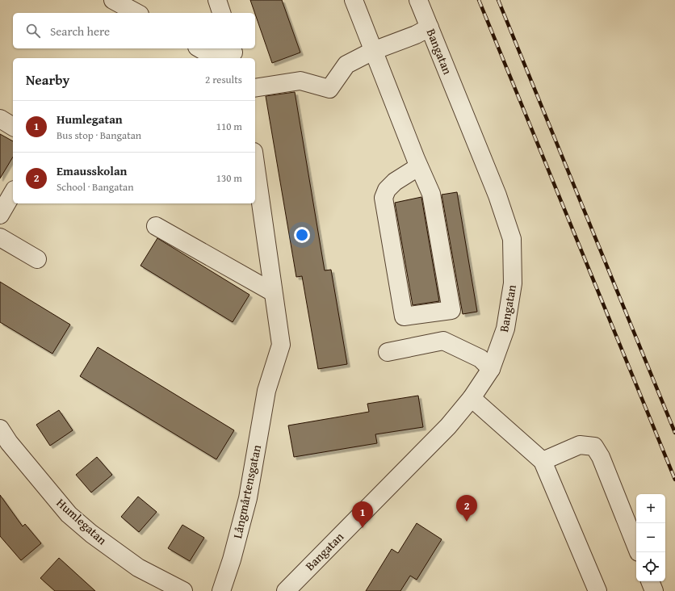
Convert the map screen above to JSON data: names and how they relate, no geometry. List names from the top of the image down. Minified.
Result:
{"streets":{"street":["Bangatan","Långmårtensgatan","Humlegatan"]},"page":{"search":"Search here","heading":["Nearby","2 results"],"list":[{"mark":"1","name":"Humlegatan","note":"Bus stop · Bangatan","value":"110 m"},{"mark":"2","name":"Emausskolan","note":"School · Bangatan","value":"130 m"}],"map_buttons":["+","−"],"pins":["2","1"]}}
